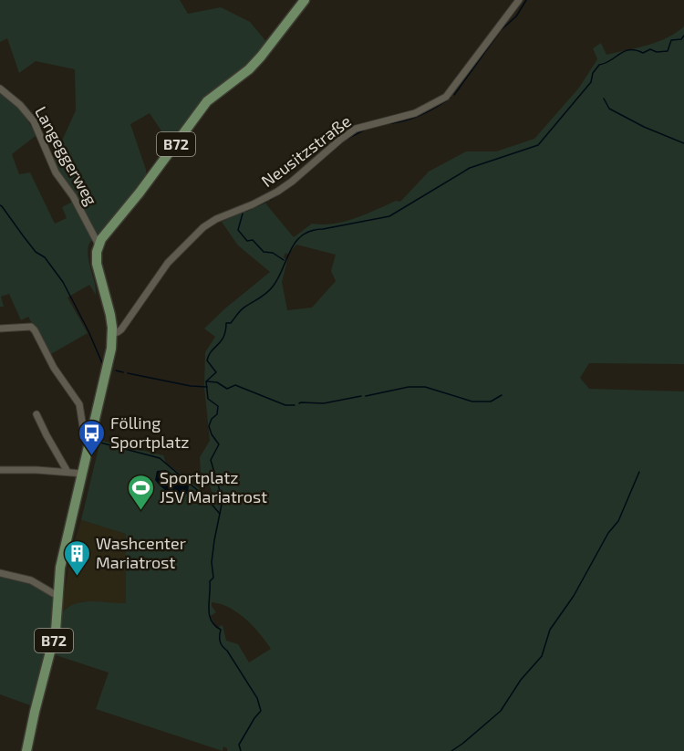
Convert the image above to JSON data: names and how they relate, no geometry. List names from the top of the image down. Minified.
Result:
{"streets":{"main road":["B72"],"street":["Neusitzstraße","Langeggerweg"]},"crossings":[["B72","Neusitzstraße"],["B72","Langeggerweg"]],"places":{"bus stop":["Fölling Sportplatz"],"sports":["Sportplatz JSV Mariatrost"],"building":["Washcenter Mariatrost"]}}
